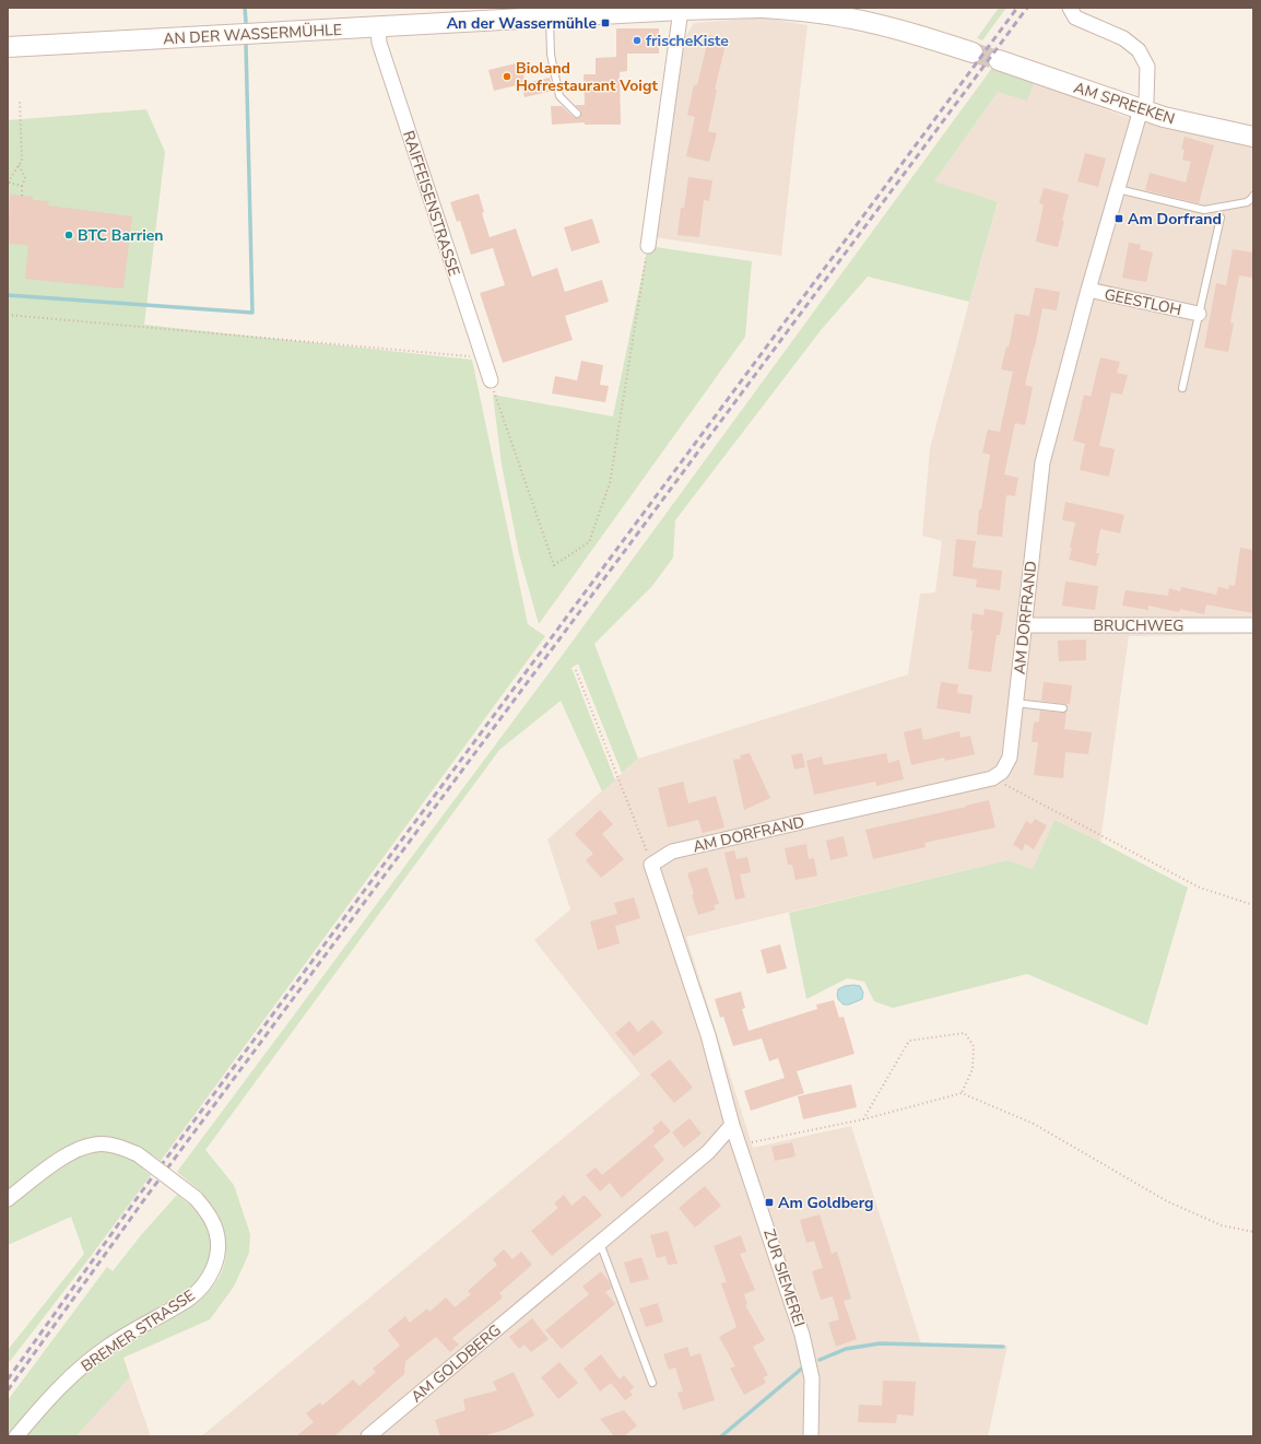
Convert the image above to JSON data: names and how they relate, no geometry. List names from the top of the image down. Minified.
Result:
{"streets":{"street":["AN DER WASSERMÜHLE","AM SPREEKEN","RAIFFEISENSTRASSE","GEESTLOH","AM DORFRAND","BRUCHWEG","ZUR SIEMEREI","BREMER STRASSE","AM GOLDBERG"]},"crossings":[["AN DER WASSERMÜHLE","RAIFFEISENSTRASSE"],["AM SPREEKEN","AM DORFRAND"],["GEESTLOH","AM DORFRAND"],["AM DORFRAND","BRUCHWEG"],["ZUR SIEMEREI","AM GOLDBERG"]],"places":{"transit":["An der Wassermühle","Am Dorfrand","Am Goldberg"],"other":["frischeKiste","Bioland Hofrestaurant Voigt","BTC Barrien"]}}
